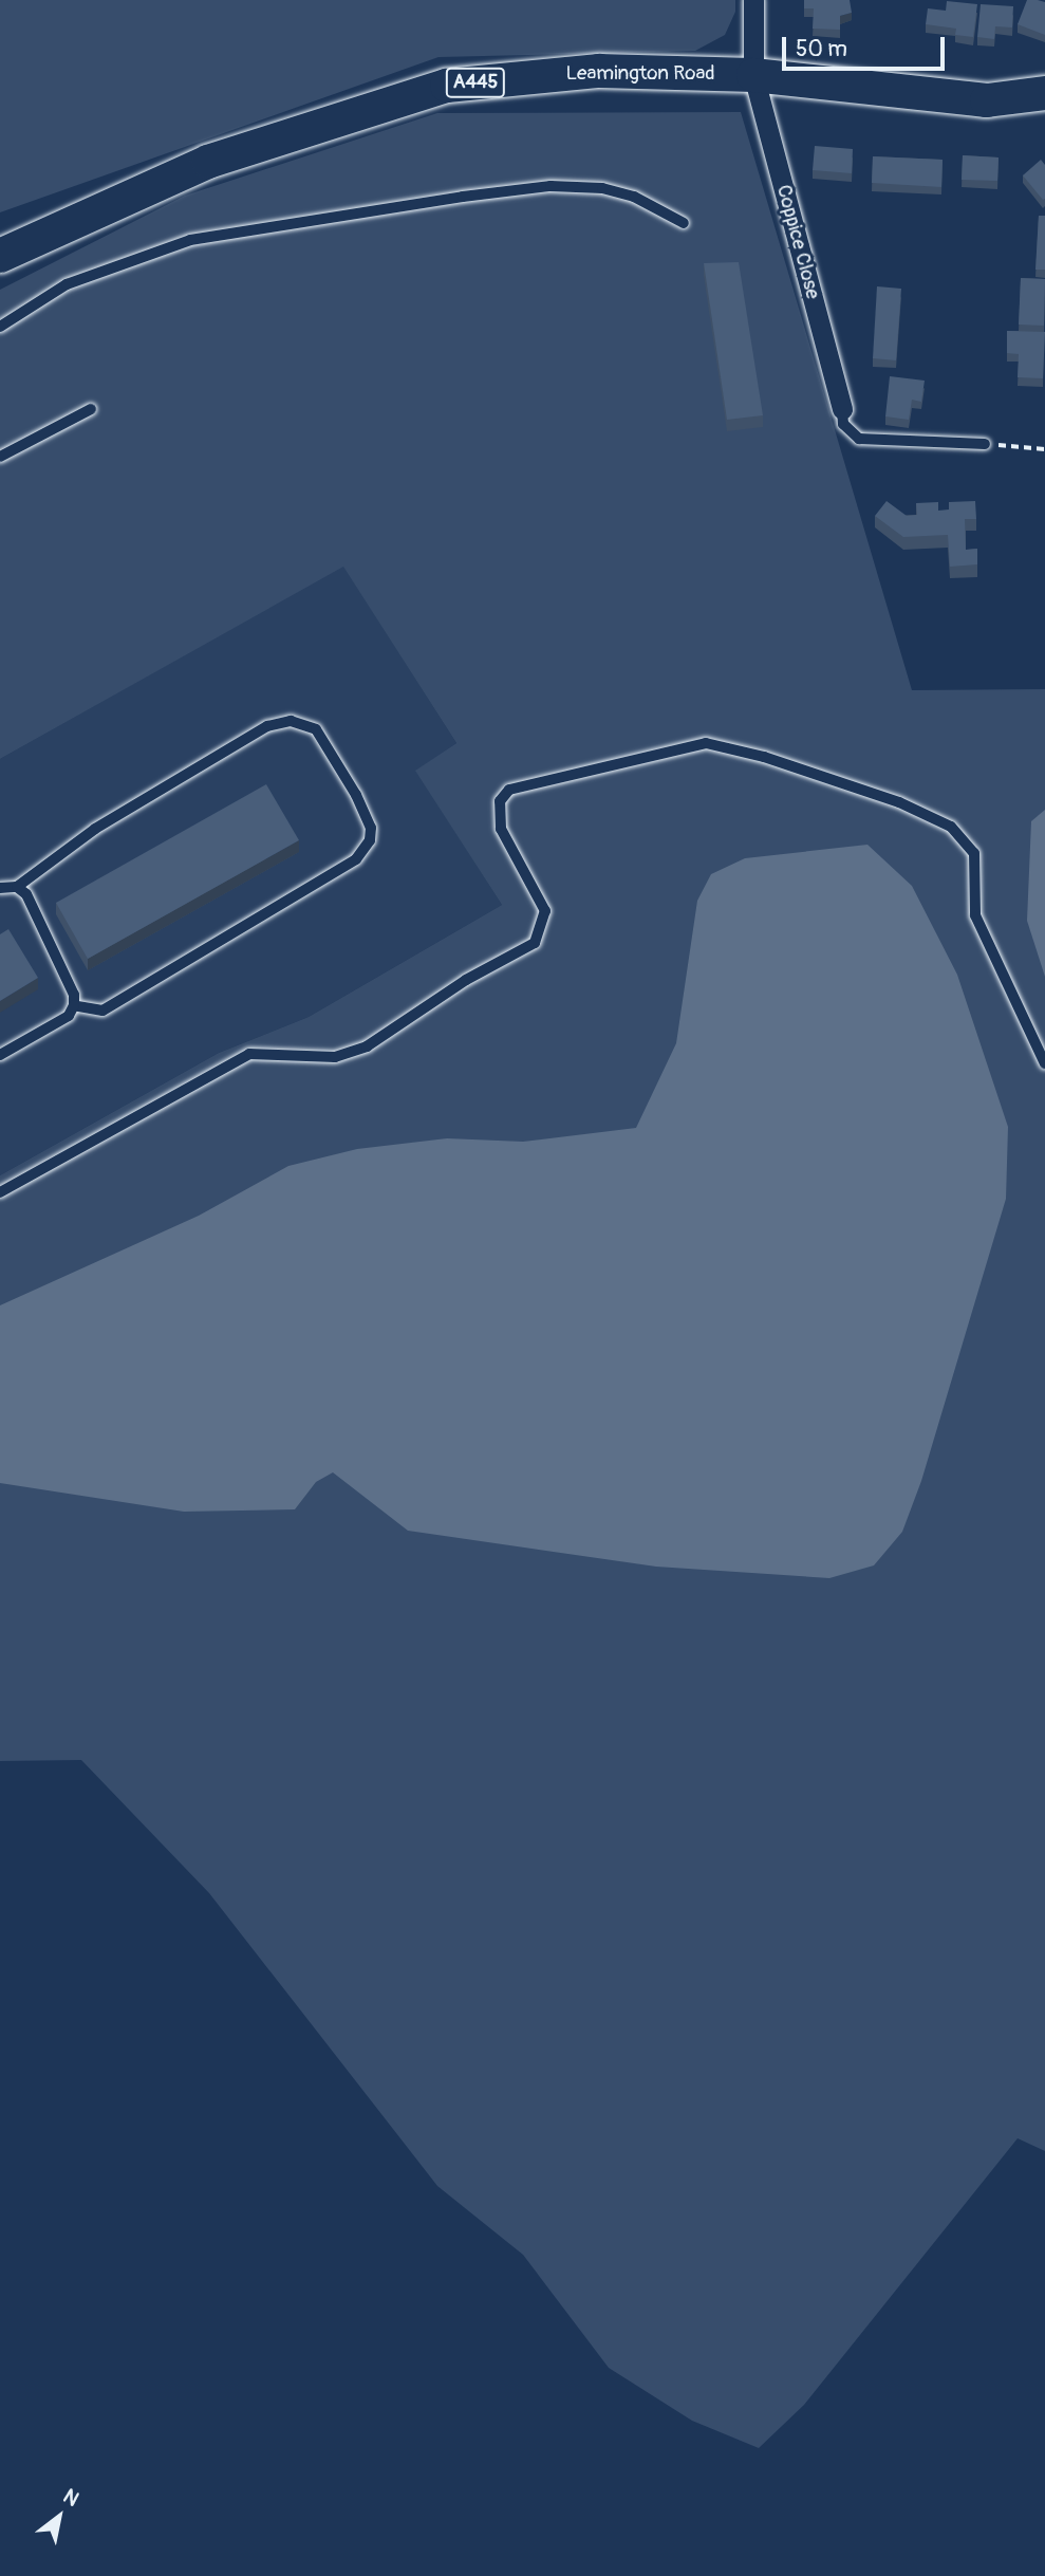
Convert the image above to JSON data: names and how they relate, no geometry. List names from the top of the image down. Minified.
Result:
{"streets":{"main road":["Leamington Road","A445"],"street":["Coppice Close"]},"crossings":[["Leamington Road","Coppice Close"]],"scale_bar":"50 m","north":"top right"}
